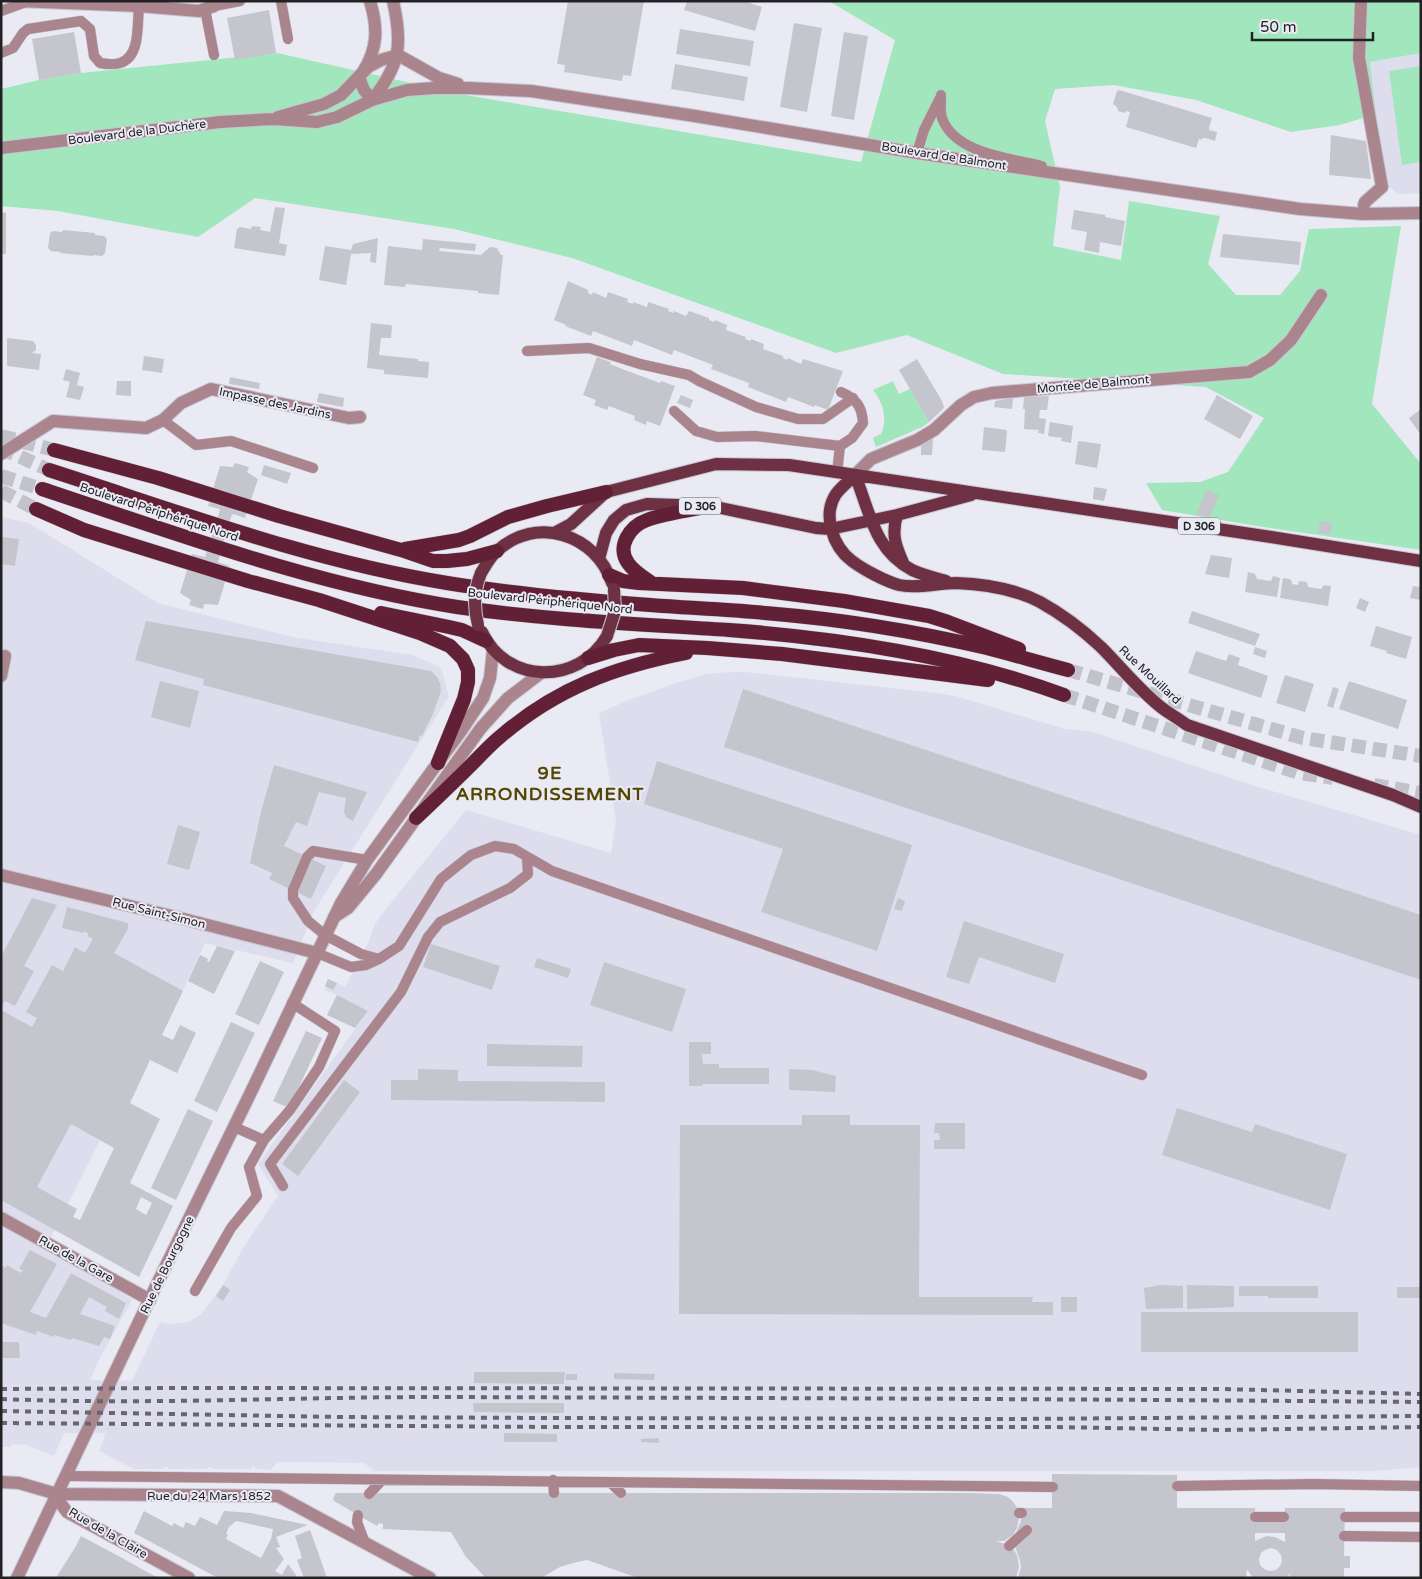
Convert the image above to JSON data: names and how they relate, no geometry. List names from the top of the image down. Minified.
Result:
{"streets":{"highway":["Boulevard Périphérique Nord"],"main road":["D 306","Rue Mouillard"],"street":["Boulevard de la Duchère","Boulevard de Balmont","Montée de Balmont","Impasse des Jardins","Rue Saint-Simon","Rue de la Gare","Rue de Bourgogne","Rue du 24 Mars 1852","Rue de la Claire"]},"crossings":[["Boulevard de la Duchère","Boulevard de Balmont"],["Montée de Balmont","D 306"],["Montée de Balmont","Rue Mouillard"],["D 306","Rue Mouillard"],["D 306","Rue de Bourgogne"],["Rue Saint-Simon","Rue de Bourgogne"],["Rue de la Gare","Rue de Bourgogne"],["Rue de Bourgogne","Rue du 24 Mars 1852"],["Rue de Bourgogne","Rue de la Claire"],["Rue du 24 Mars 1852","Rue de la Claire"]],"districts":["9E ARRONDISSEMENT"],"scale_bar":"50 m"}
